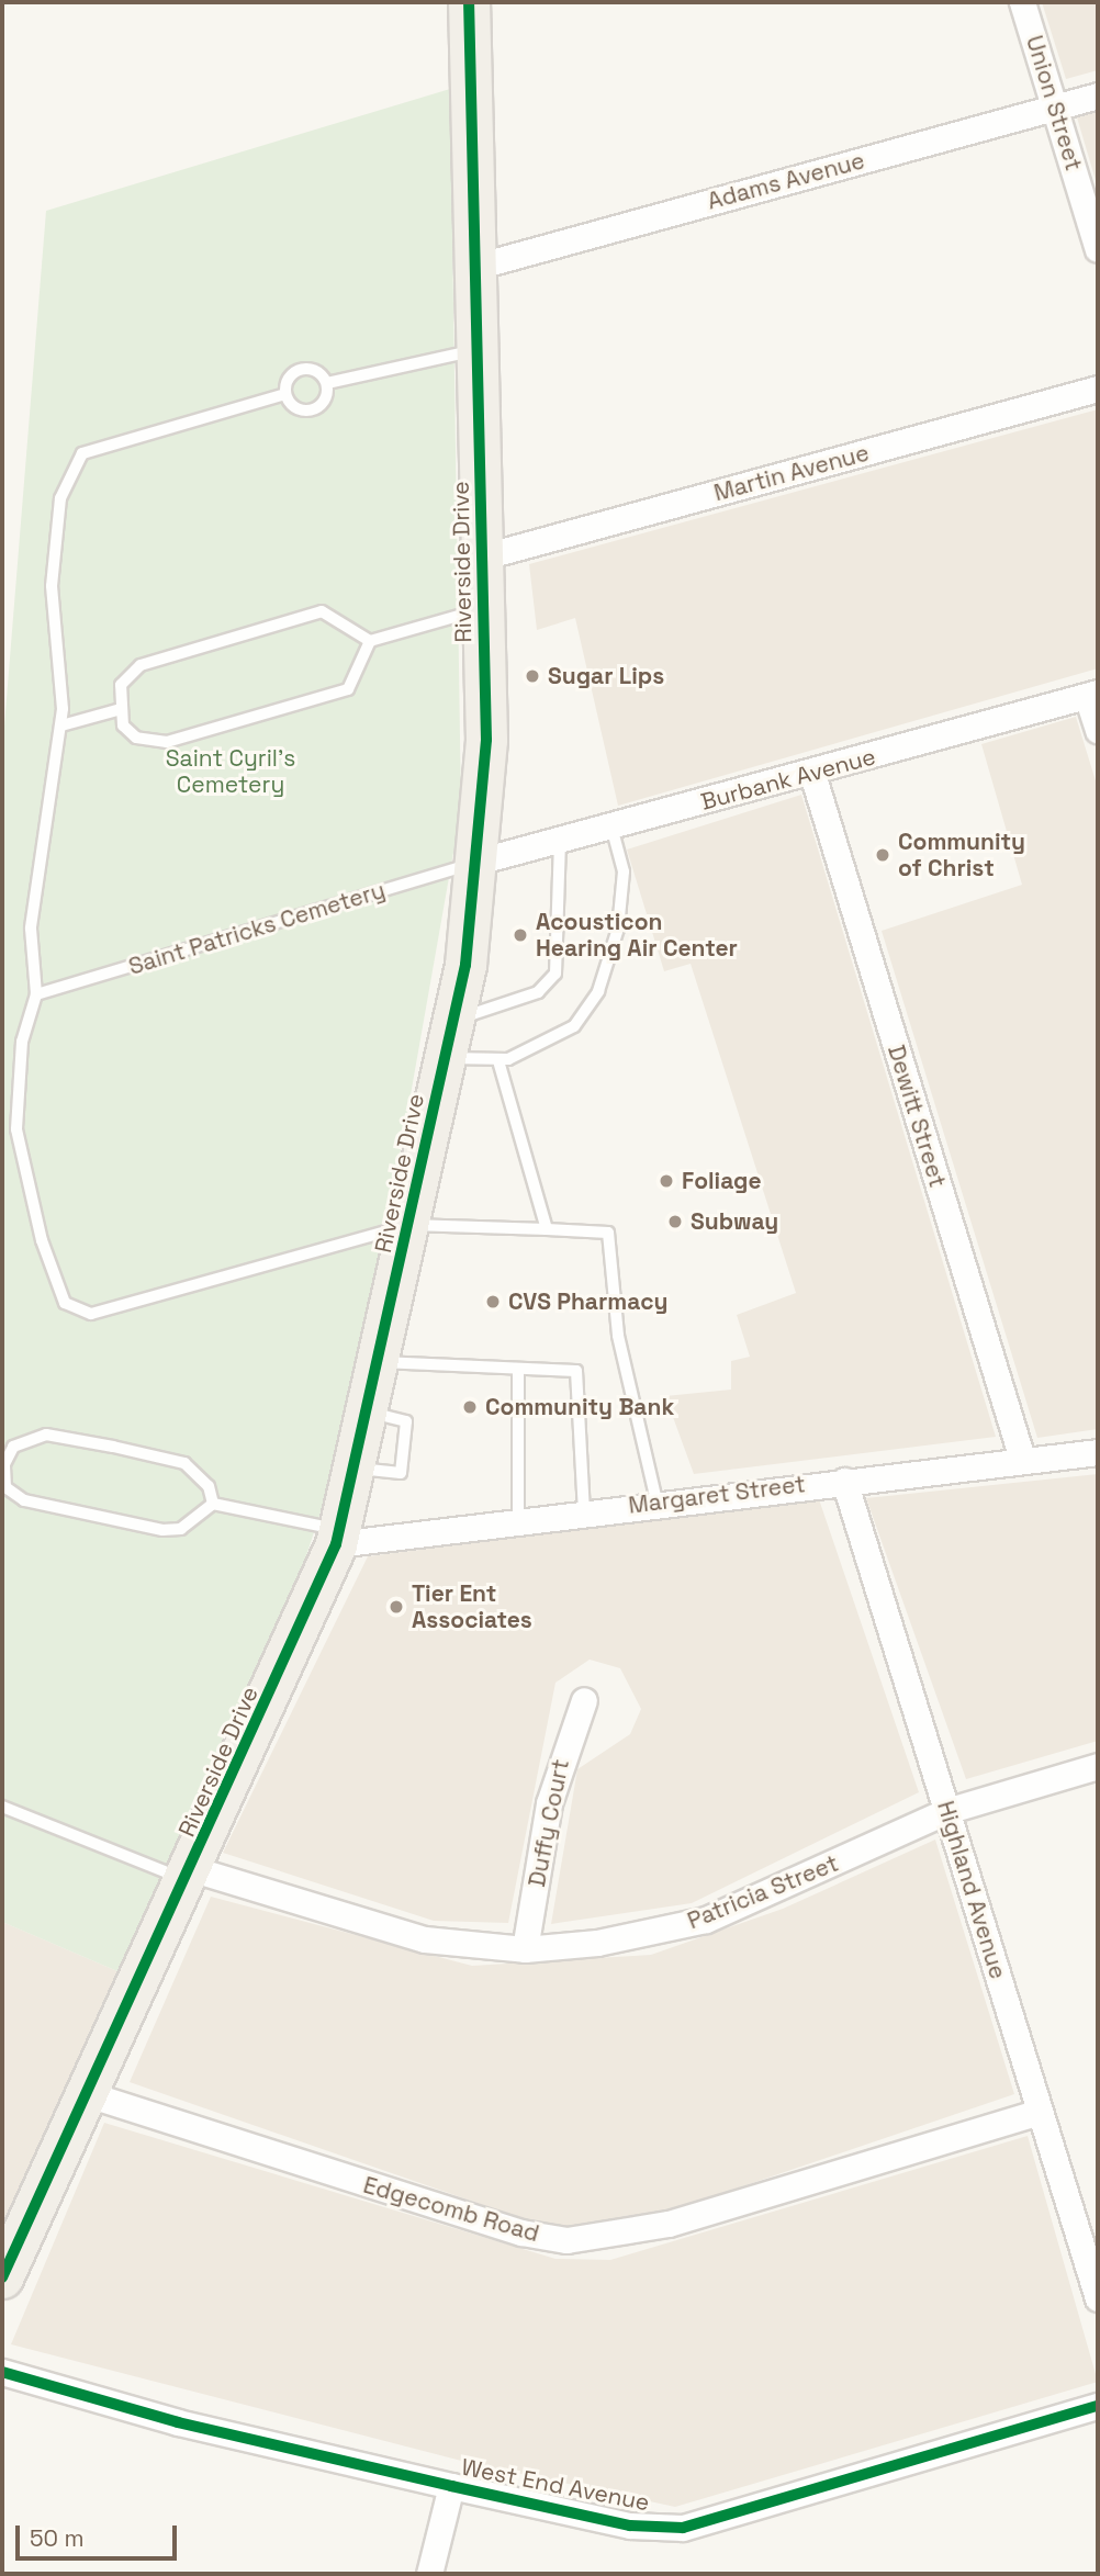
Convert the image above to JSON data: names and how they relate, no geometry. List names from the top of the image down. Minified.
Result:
{"streets":{"main road":["Riverside Drive"],"street":["Union Street","Adams Avenue","Martin Avenue","Burbank Avenue","Dewitt Street","Margaret Street","Duffy Court","Highland Avenue","Patricia Street","Edgecomb Road","West End Avenue"],"lane":["Saint Patricks Cemetery"]},"crossings":[["Union Street","Adams Avenue"],["Adams Avenue","Riverside Drive"],["Martin Avenue","Riverside Drive"],["Riverside Drive","Burbank Avenue"],["Riverside Drive","Saint Patricks Cemetery"],["Riverside Drive","Margaret Street"],["Riverside Drive","Patricia Street"],["Riverside Drive","Edgecomb Road"],["Burbank Avenue","Saint Patricks Cemetery"],["Burbank Avenue","Dewitt Street"],["Dewitt Street","Margaret Street"],["Margaret Street","Highland Avenue"],["Duffy Court","Patricia Street"],["Highland Avenue","Patricia Street"],["Highland Avenue","Edgecomb Road"]],"parks":["Saint Cyril's Cemetery"],"places":["Sugar Lips","Community of Christ","Acousticon Hearing Air Center","Foliage","Subway","CVS Pharmacy","Community Bank","Tier Ent Associates"],"scale_bar":"50 m"}
